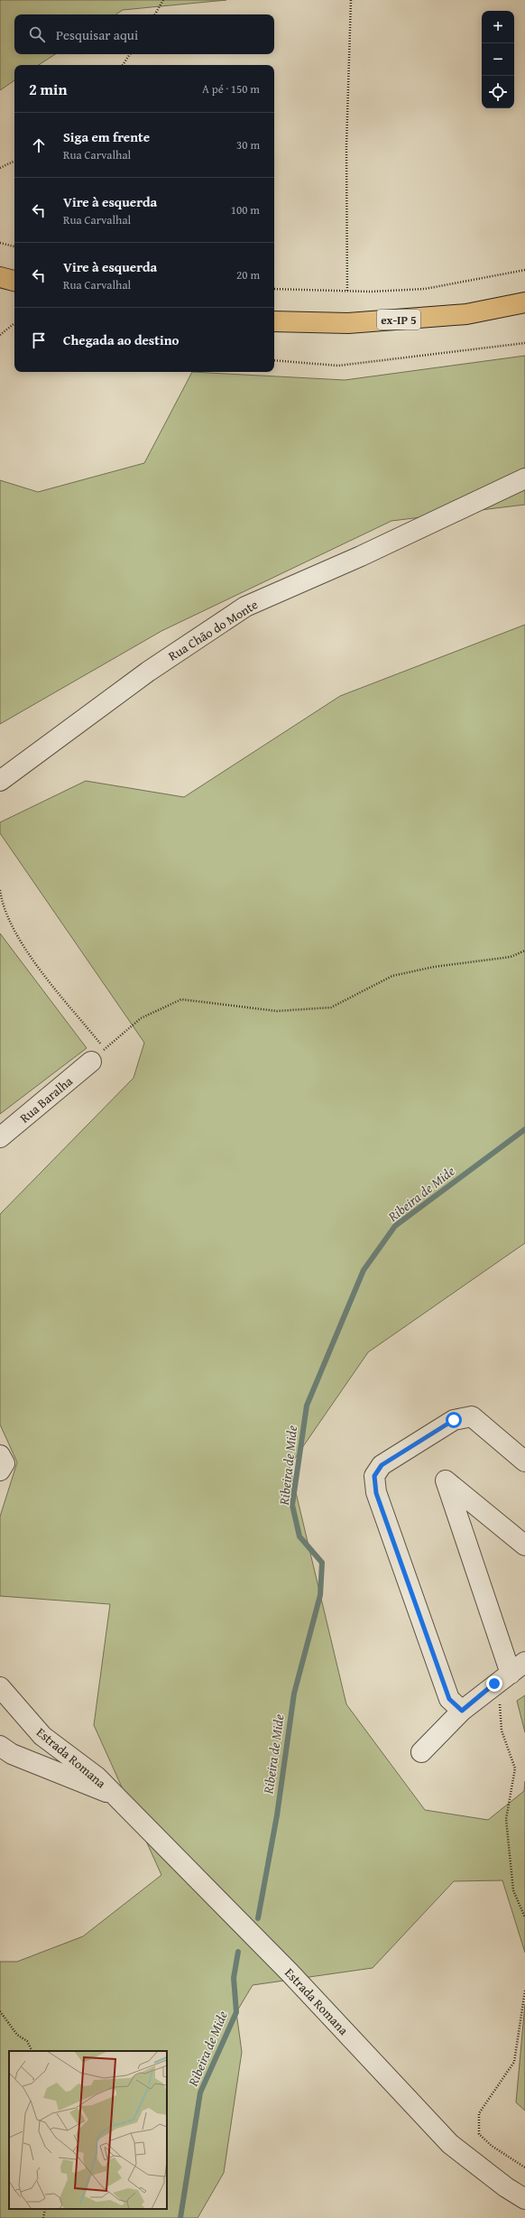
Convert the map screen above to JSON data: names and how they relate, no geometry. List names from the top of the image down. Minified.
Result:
{"streets":{"highway":["ex-IP 5"],"street":["Rua Chão do Monte","Rua Baralha","Estrada Romana"]},"water":["Ribeira de Mide"],"page":{"map_buttons":["+","−"],"search":"Pesquisar aqui","heading":["2 min","A pé · 150 m"],"list":[["Siga em frente","Rua Carvalhal","30 m"],["Vire à esquerda","Rua Carvalhal","100 m"],["Vire à esquerda","Rua Carvalhal","20 m"],"Chegada ao destino"]}}
